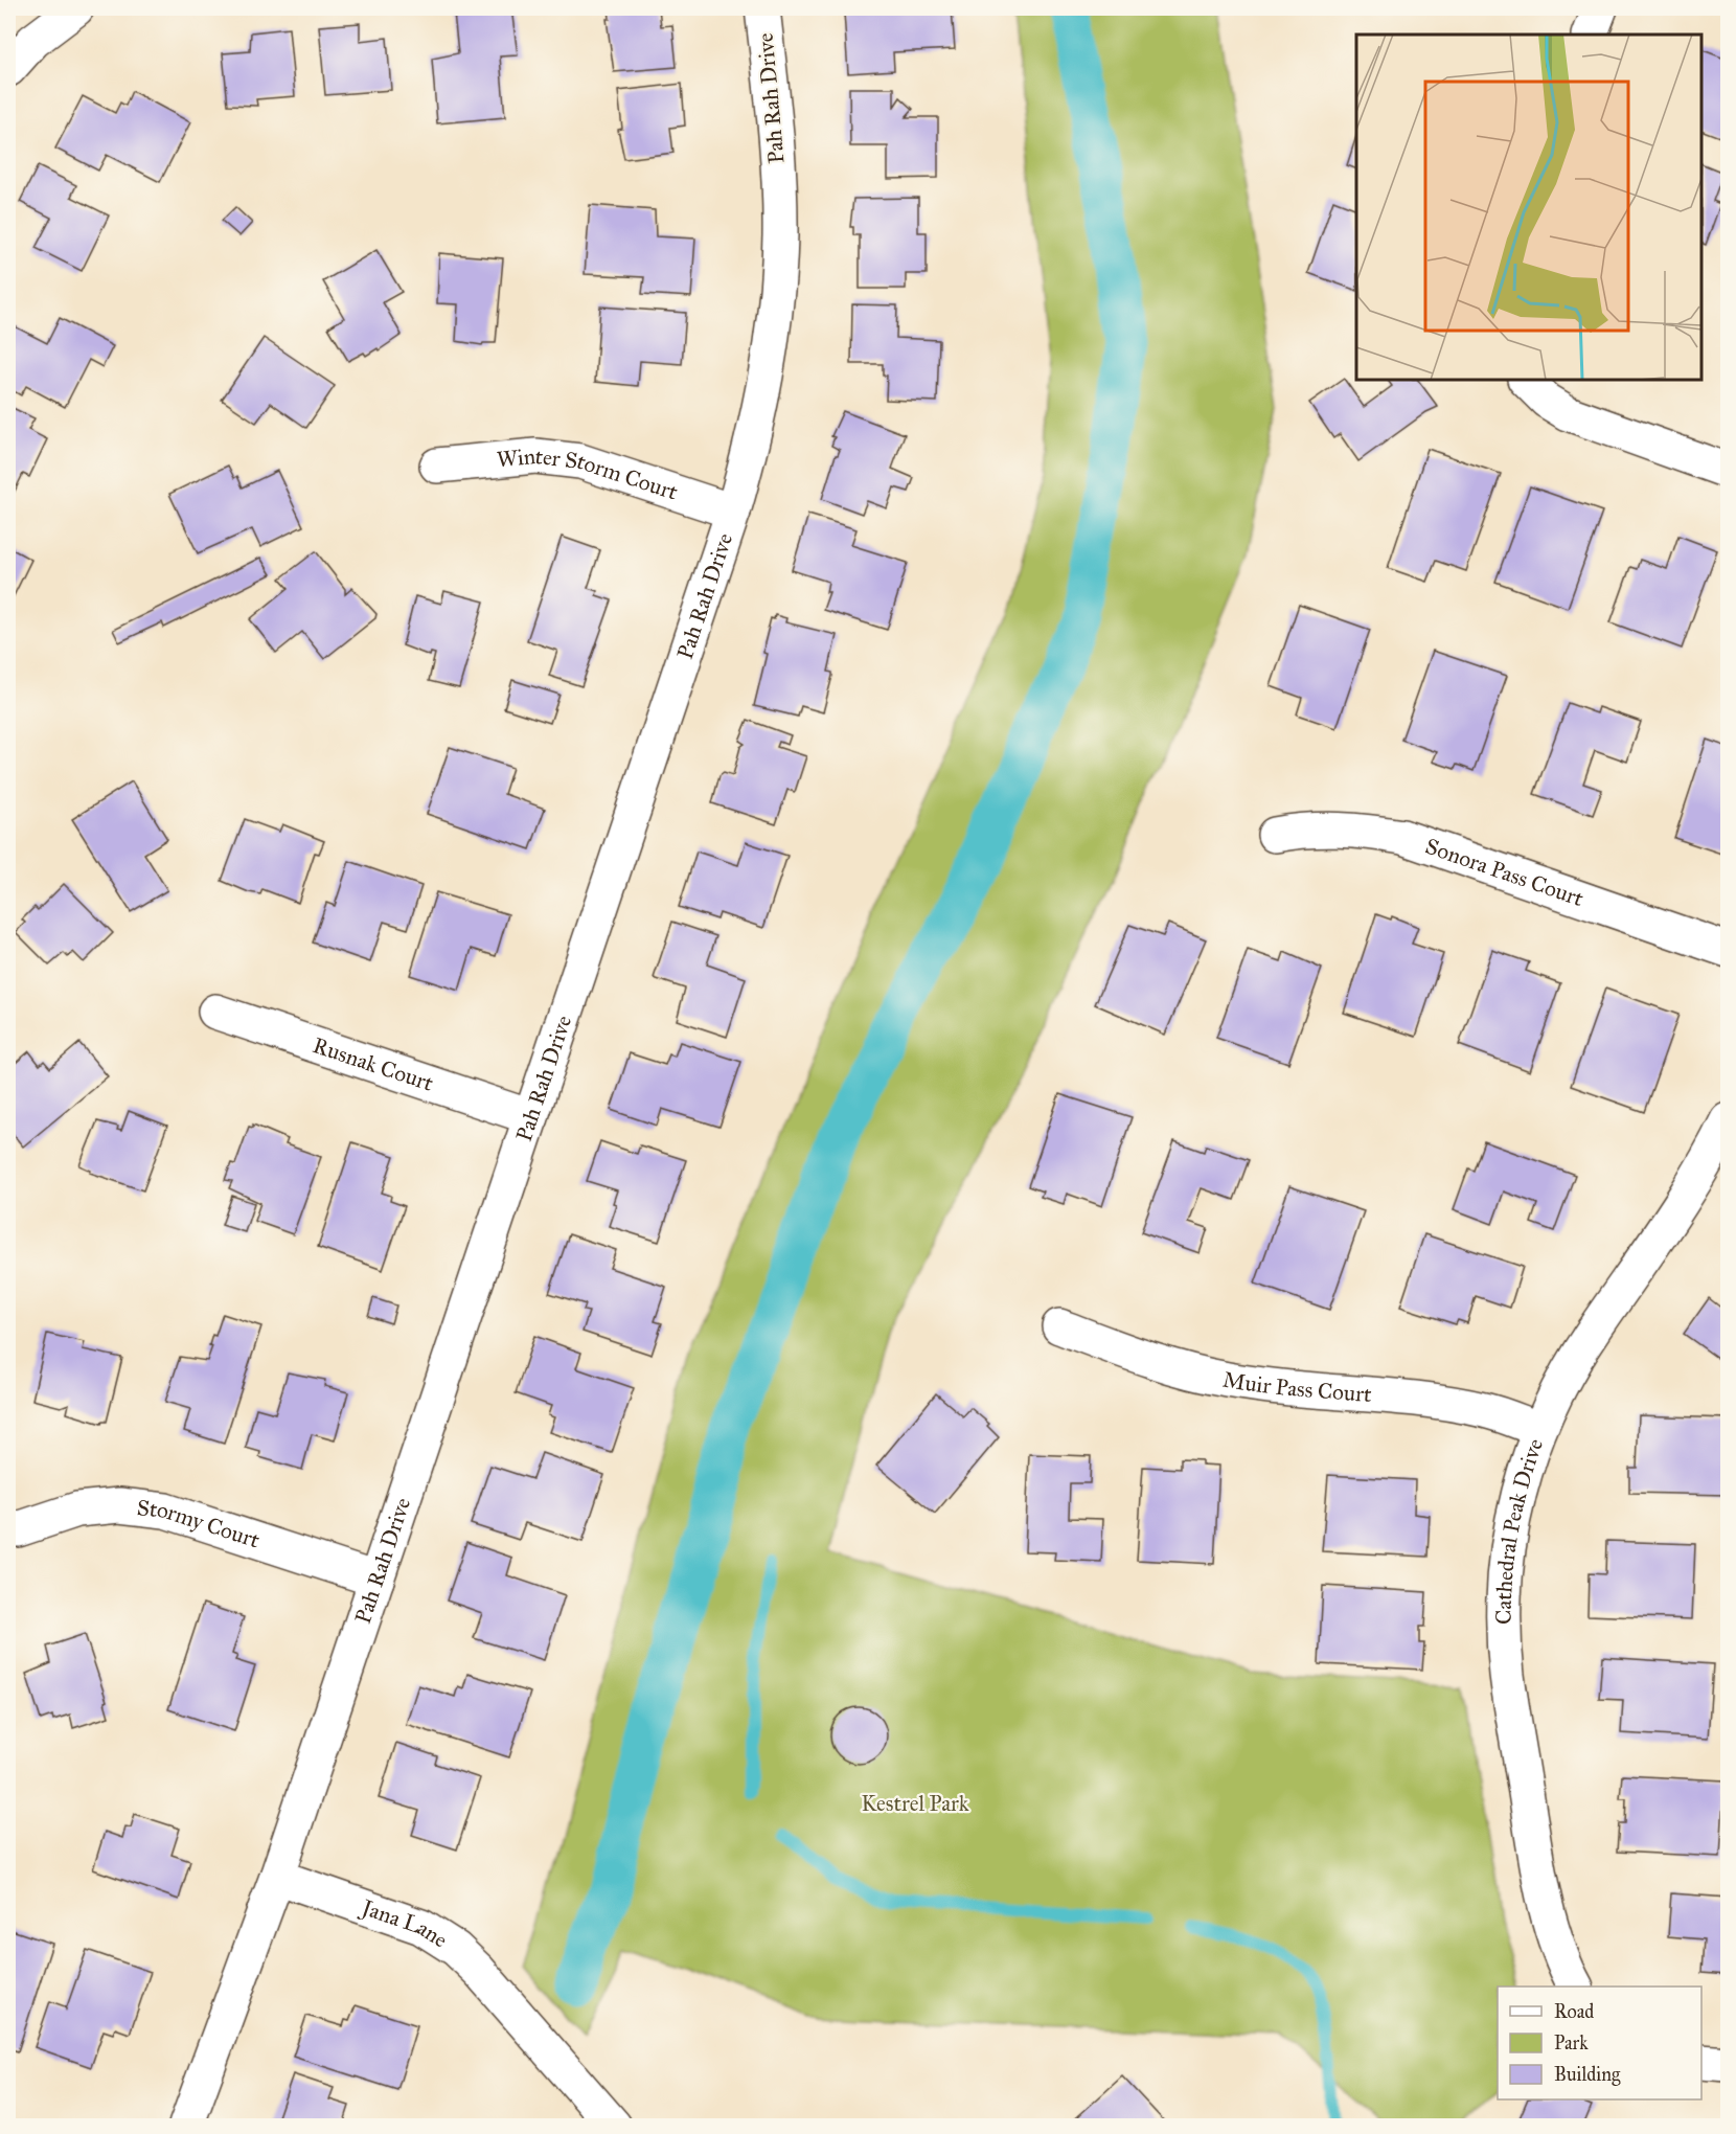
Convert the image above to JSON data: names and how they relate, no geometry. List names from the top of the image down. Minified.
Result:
{"streets":{"street":["Pah Rah Drive","Winter Storm Court","Sonora Pass Court","Rusnak Court","Muir Pass Court","Stormy Court","Cathedral Peak Drive","Jana Lane"]},"crossings":[["Pah Rah Drive","Winter Storm Court"],["Pah Rah Drive","Rusnak Court"],["Pah Rah Drive","Stormy Court"],["Pah Rah Drive","Jana Lane"],["Muir Pass Court","Cathedral Peak Drive"]],"parks":["Kestrel Park"],"legend":["Road","Park","Building"]}
